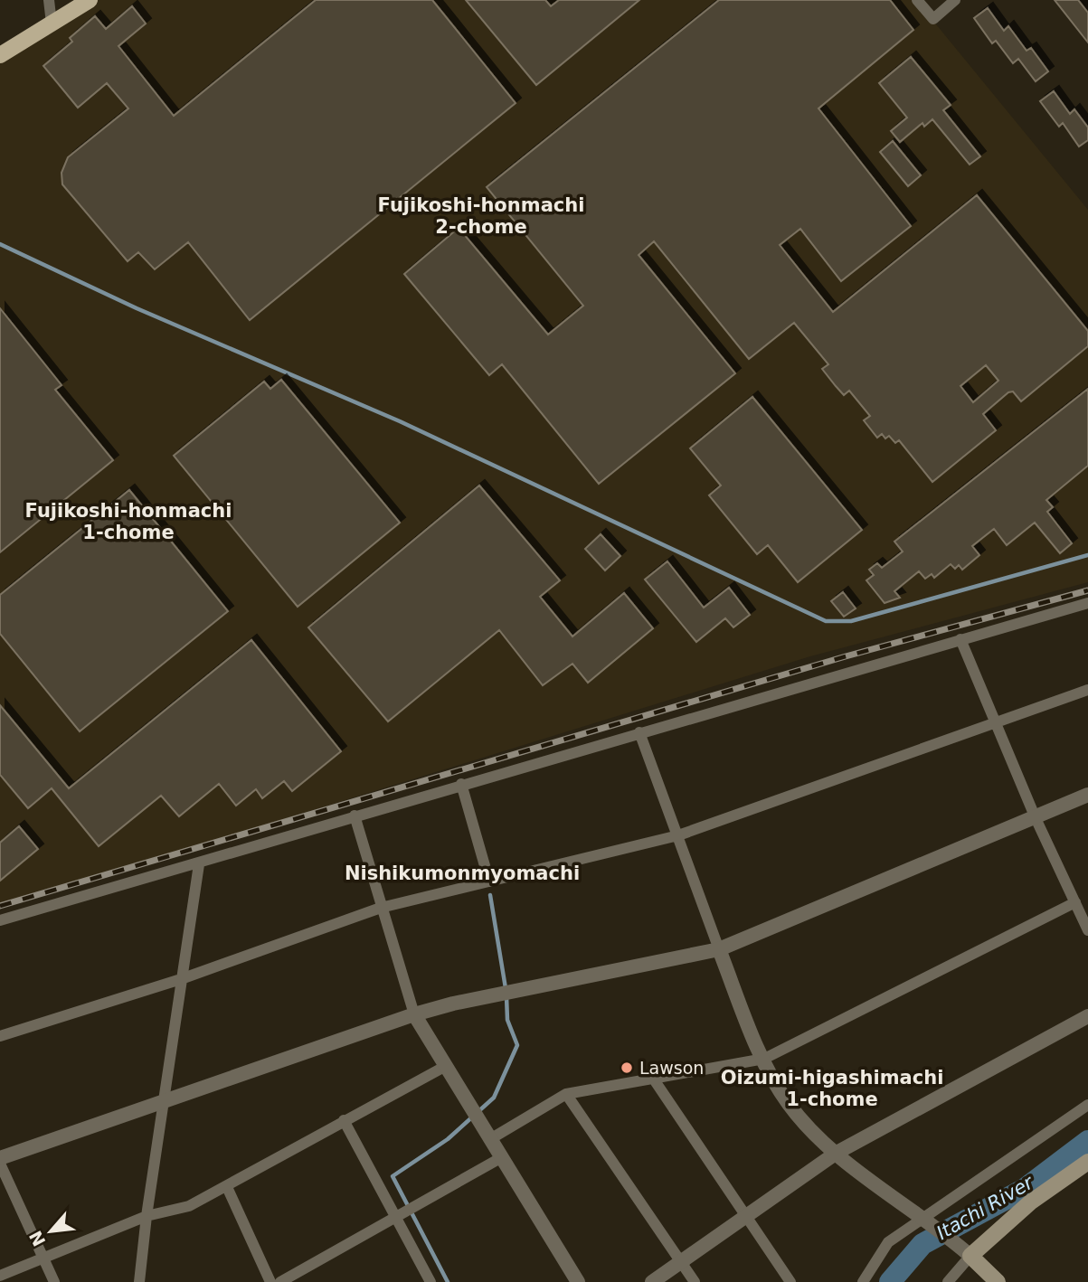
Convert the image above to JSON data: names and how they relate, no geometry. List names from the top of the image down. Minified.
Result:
{"districts":["Fujikoshi-honmachi 2-chome","Fujikoshi-honmachi 1-chome","Nishikumonmyomachi","Oizumi-higashimachi 1-chome"],"water":["Itachi River"],"places":["Lawson"],"north":"bottom left"}
